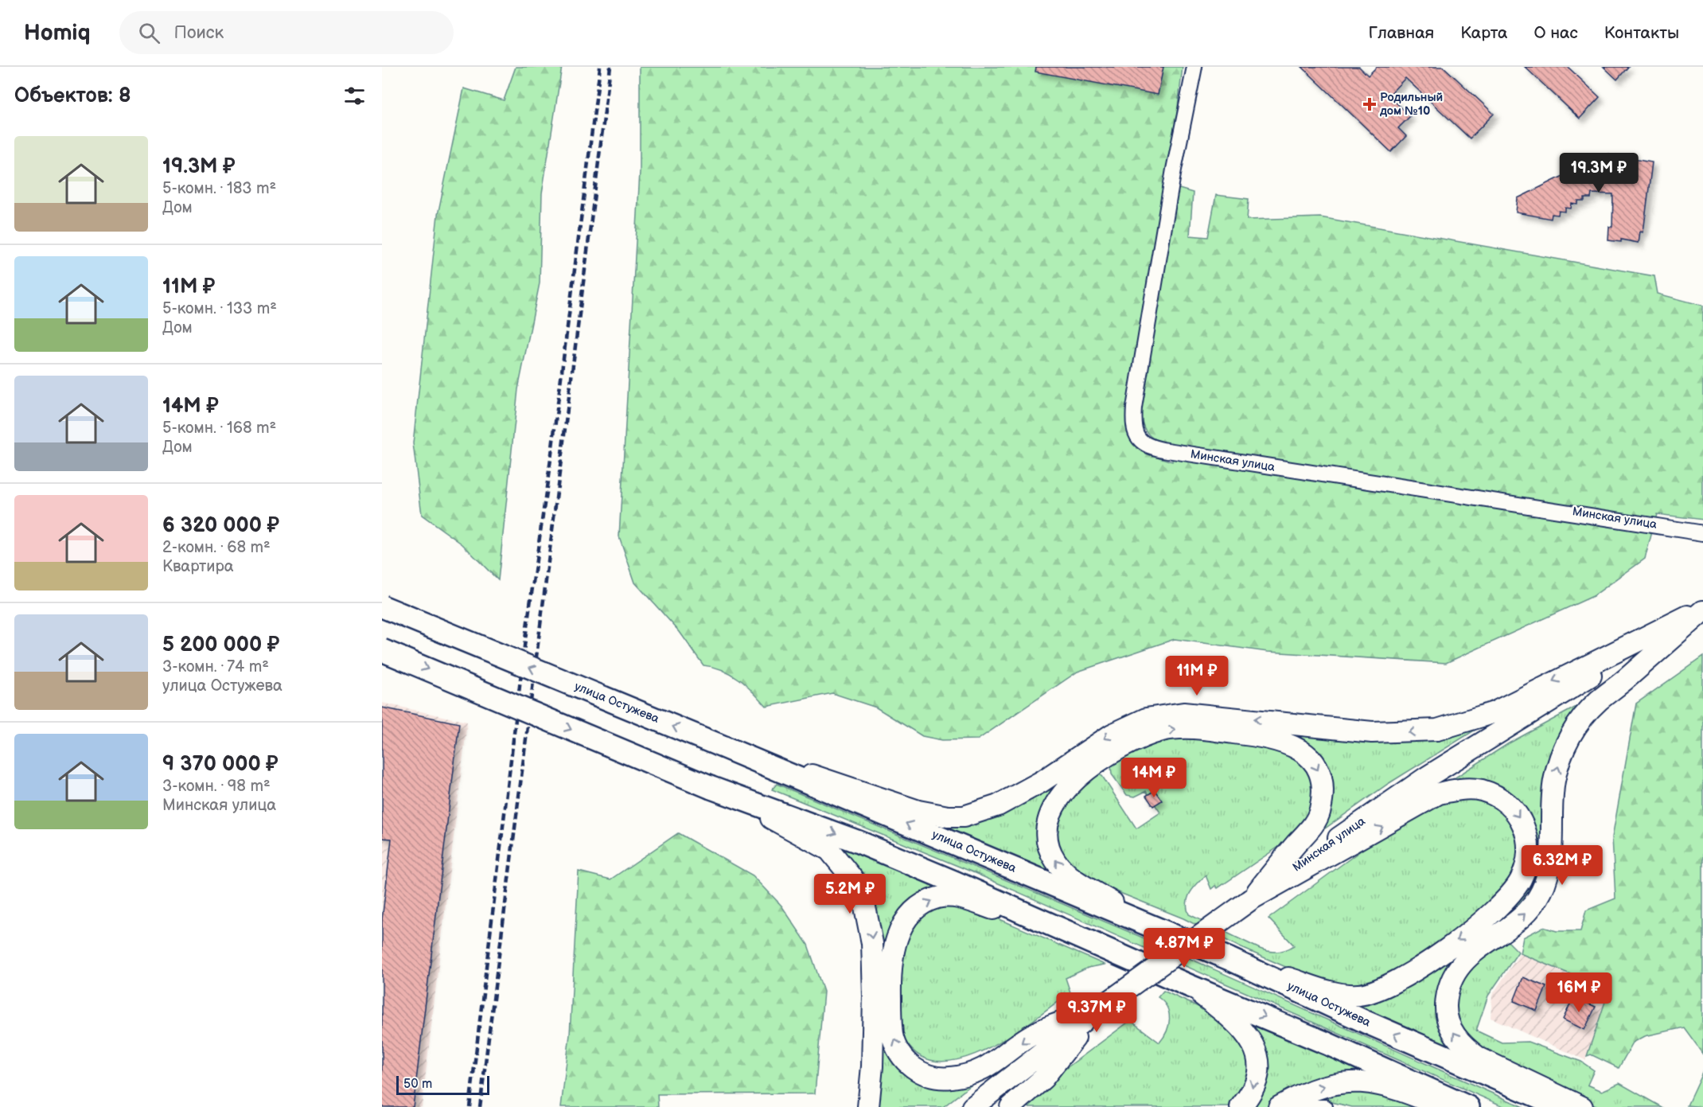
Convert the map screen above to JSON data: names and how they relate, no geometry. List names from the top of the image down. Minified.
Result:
{"streets":{"main road":["улица Остужева"],"street":["Минская улица"]},"places":{"health":["Родильный дом №10"]},"scale_bar":"50 m","page":{"header":"Homiq","search":"Поиск","nav":["Главная","Карта","О нас","Контакты"],"heading":"Объектов: 8","list":[{"name":"19.3M ₽","note":"5-комн. · 183 m² · Дом"},{"name":"11M ₽","note":"5-комн. · 133 m² · Дом"},{"name":"14M ₽","note":"5-комн. · 168 m² · Дом"},{"name":"6 320 000 ₽","note":"2-комн. · 68 m² · Квартира"},{"name":"5 200 000 ₽","note":"3-комн. · 74 m² · улица Остужева"},{"name":"9 370 000 ₽","note":"3-комн. · 98 m² · Минская улица"}],"price":["19.3M ₽","11M ₽","14M ₽","6.32M ₽","5.2M ₽","4.87M ₽","16M ₽","9.37M ₽"],"scale":"50 m"}}
